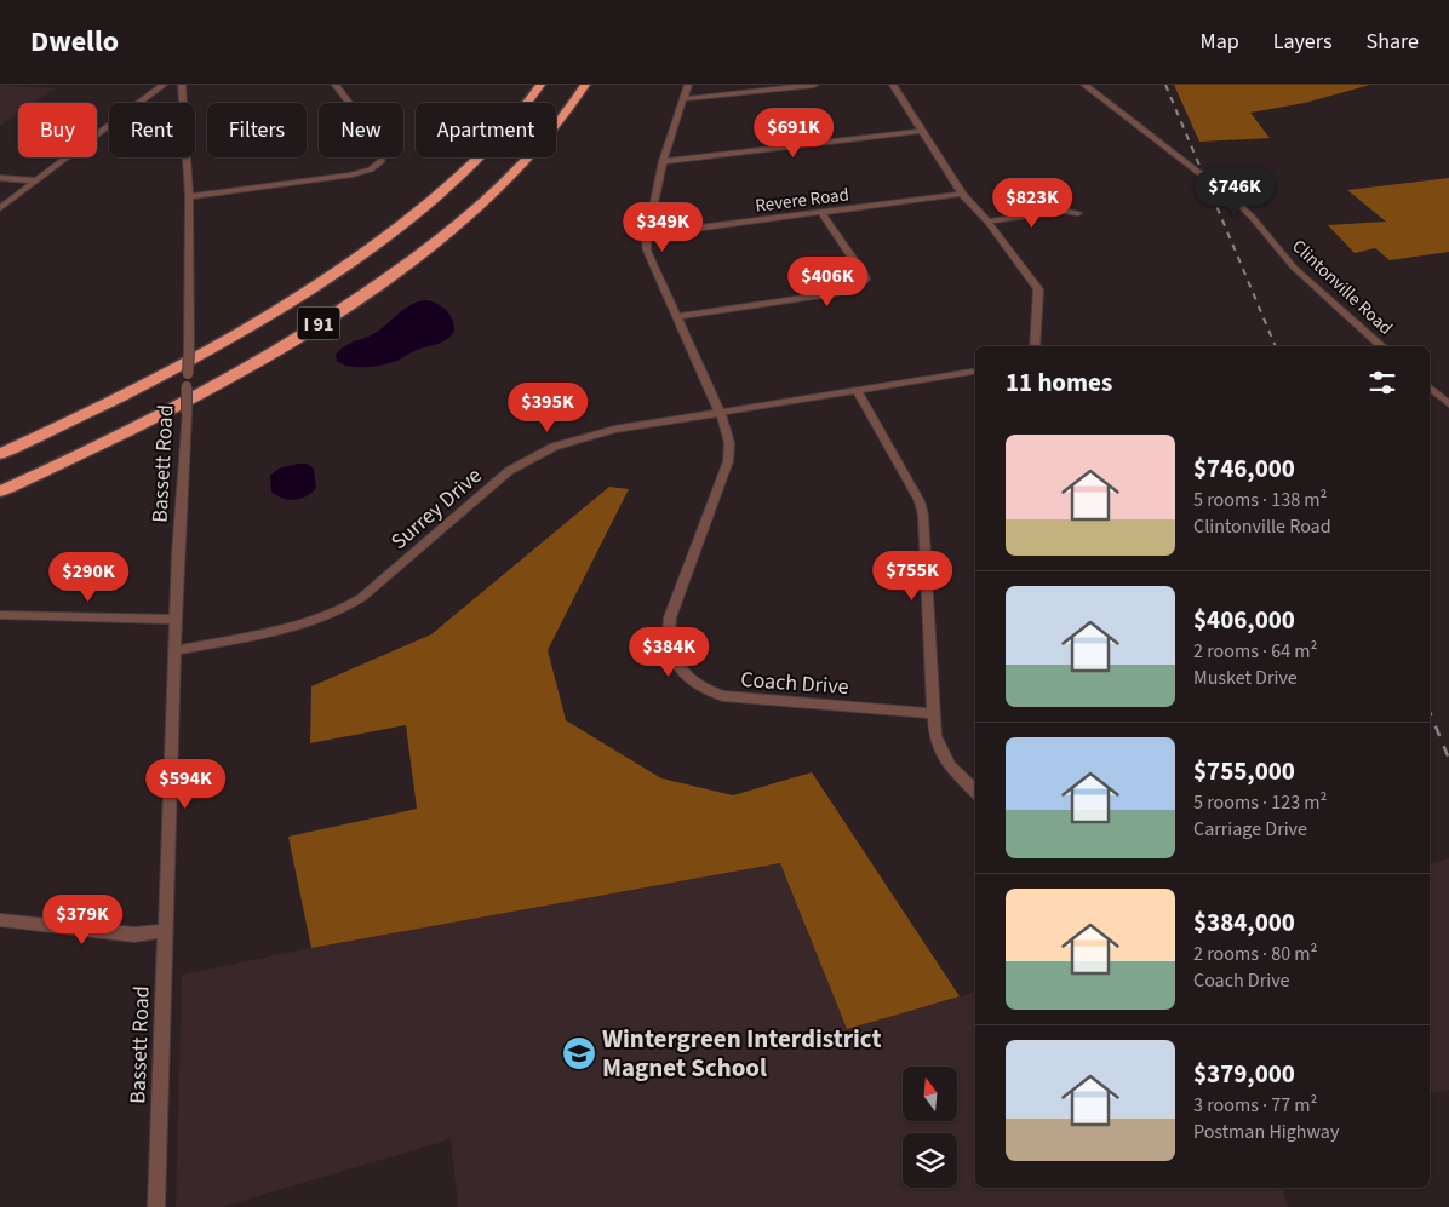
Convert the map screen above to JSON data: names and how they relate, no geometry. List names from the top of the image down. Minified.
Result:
{"streets":{"highway":["I 91"],"street":["Revere Road","Clintonville Road","Bassett Road","Surrey Drive","Coach Drive"]},"crossings":[["Revere Road","Coach Drive"],["Bassett Road","Surrey Drive"],["Surrey Drive","Coach Drive"]],"places":{"school or university":["Wintergreen Interdistrict Magnet School"]},"north":"top","page":{"header":"Dwello","nav":["Map","Layers","Share"],"chip":["Buy","Rent","Filters","New","Apartment"],"price":["$691K","$746K","$823K","$349K","$406K","$395K","$755K","$290K","$384K","$594K","$379K"],"heading":"11 homes","list":[{"name":"$746,000","note":"5 rooms · 138 m² · Clintonville Road"},{"name":"$406,000","note":"2 rooms · 64 m² · Musket Drive"},{"name":"$755,000","note":"5 rooms · 123 m² · Carriage Drive"},{"name":"$384,000","note":"2 rooms · 80 m² · Coach Drive"},{"name":"$379,000","note":"3 rooms · 77 m² · Postman Highway"}]}}
